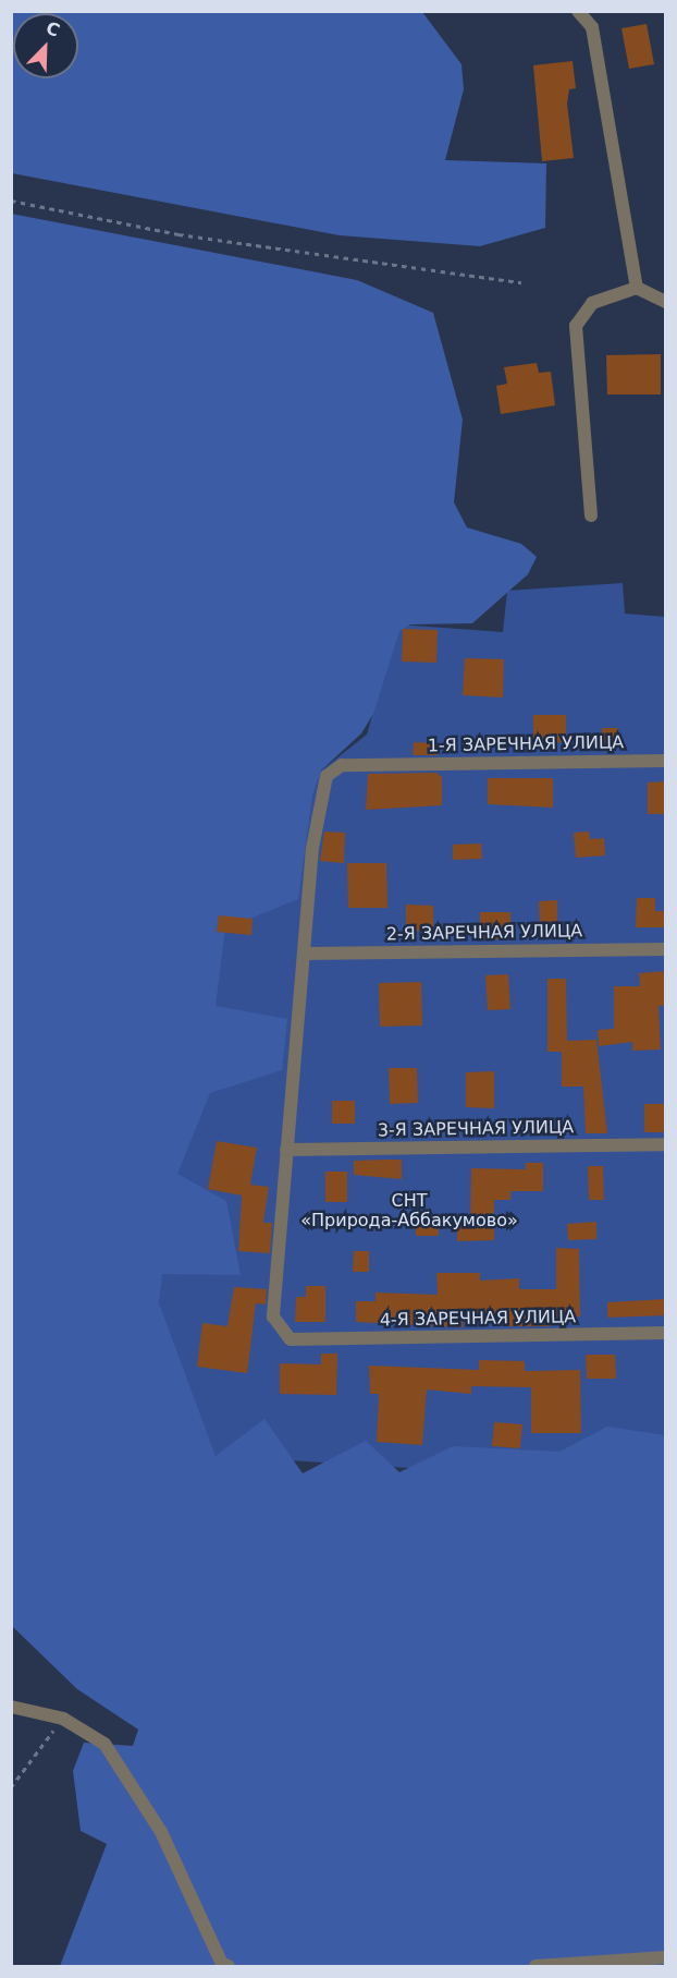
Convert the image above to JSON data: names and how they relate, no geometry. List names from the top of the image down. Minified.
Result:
{"streets":{"street":["1-Я ЗАРЕЧНАЯ УЛИЦА","2-Я ЗАРЕЧНАЯ УЛИЦА","3-Я ЗАРЕЧНАЯ УЛИЦА","4-Я ЗАРЕЧНАЯ УЛИЦА"]},"crossings":[["1-Я ЗАРЕЧНАЯ УЛИЦА","2-Я ЗАРЕЧНАЯ УЛИЦА"],["1-Я ЗАРЕЧНАЯ УЛИЦА","3-Я ЗАРЕЧНАЯ УЛИЦА"],["1-Я ЗАРЕЧНАЯ УЛИЦА","4-Я ЗАРЕЧНАЯ УЛИЦА"]],"parks":["СНТ «Природа-Аббакумово»"],"north":"top right"}
